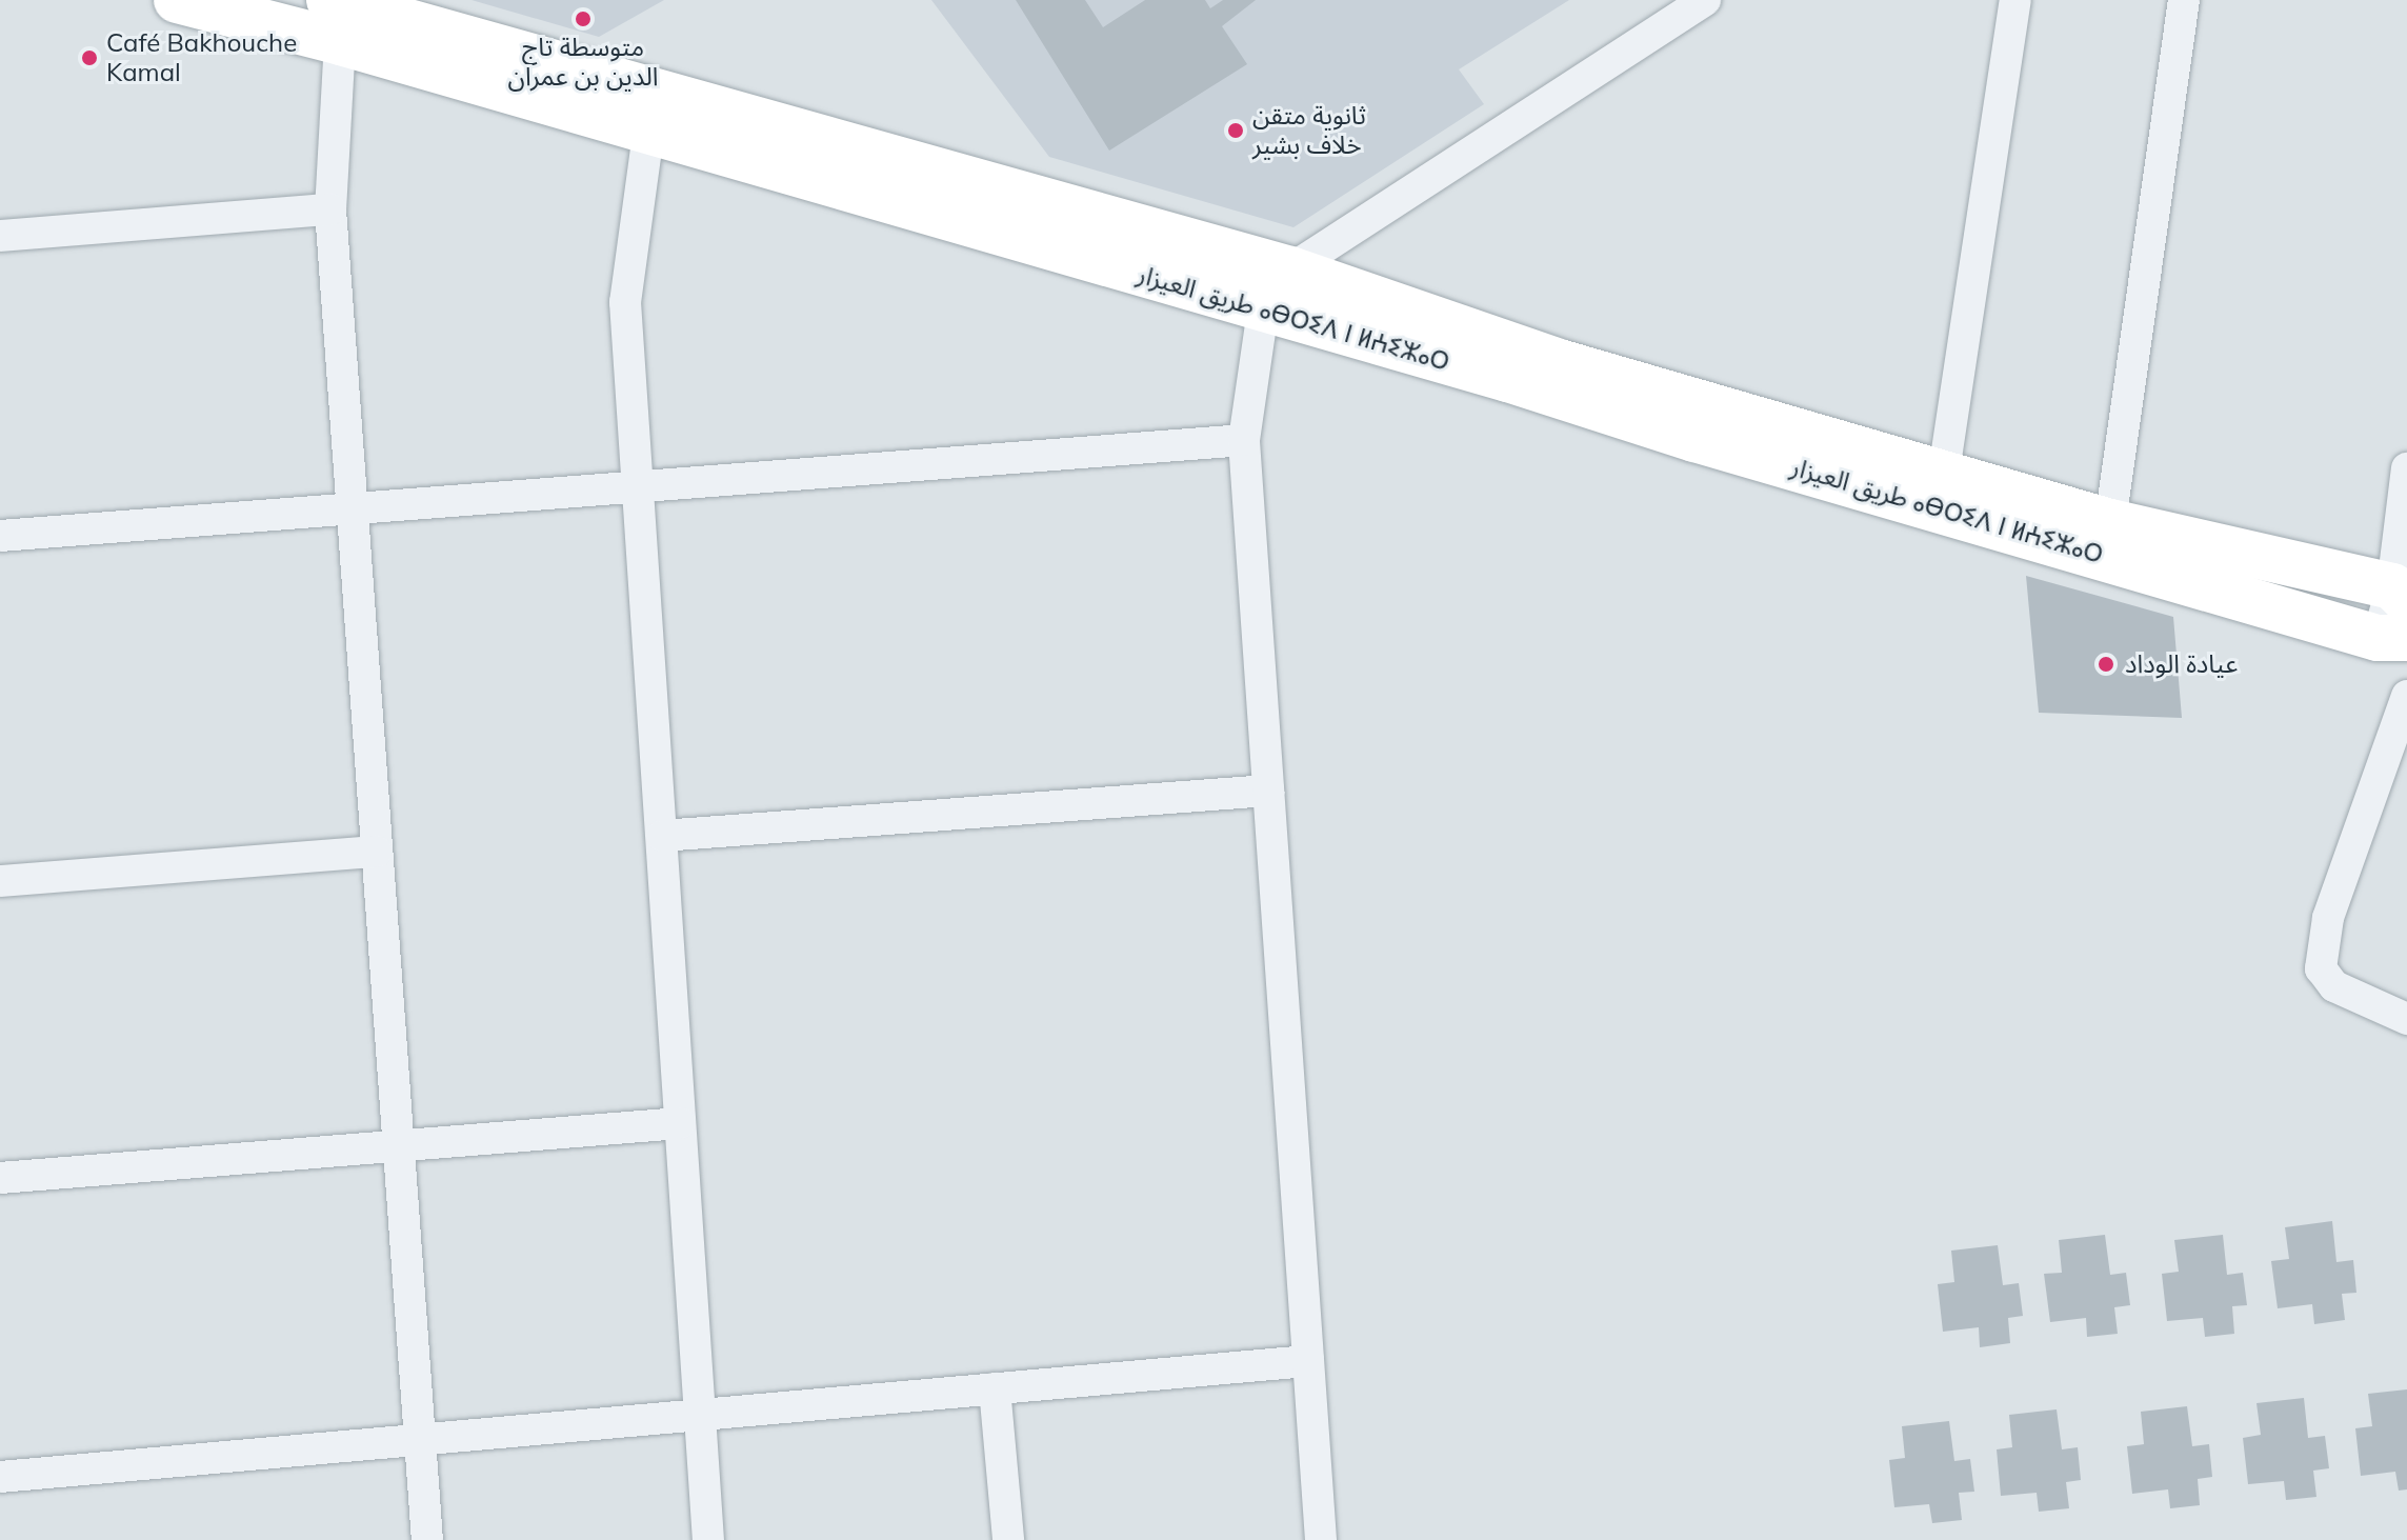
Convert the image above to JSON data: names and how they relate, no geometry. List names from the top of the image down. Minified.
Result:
{"streets":{"main road":["طريق العيزار ⴰⴱⵔⵉⴷ ⵏ ⵍⵄⵉⵣⴰⵔ"]},"places":["متوسطة تاج الدين بن عمران","Café Bakhouche Kamal","ثانوية متقن خلاف بشير","عيادة الوداد"]}
